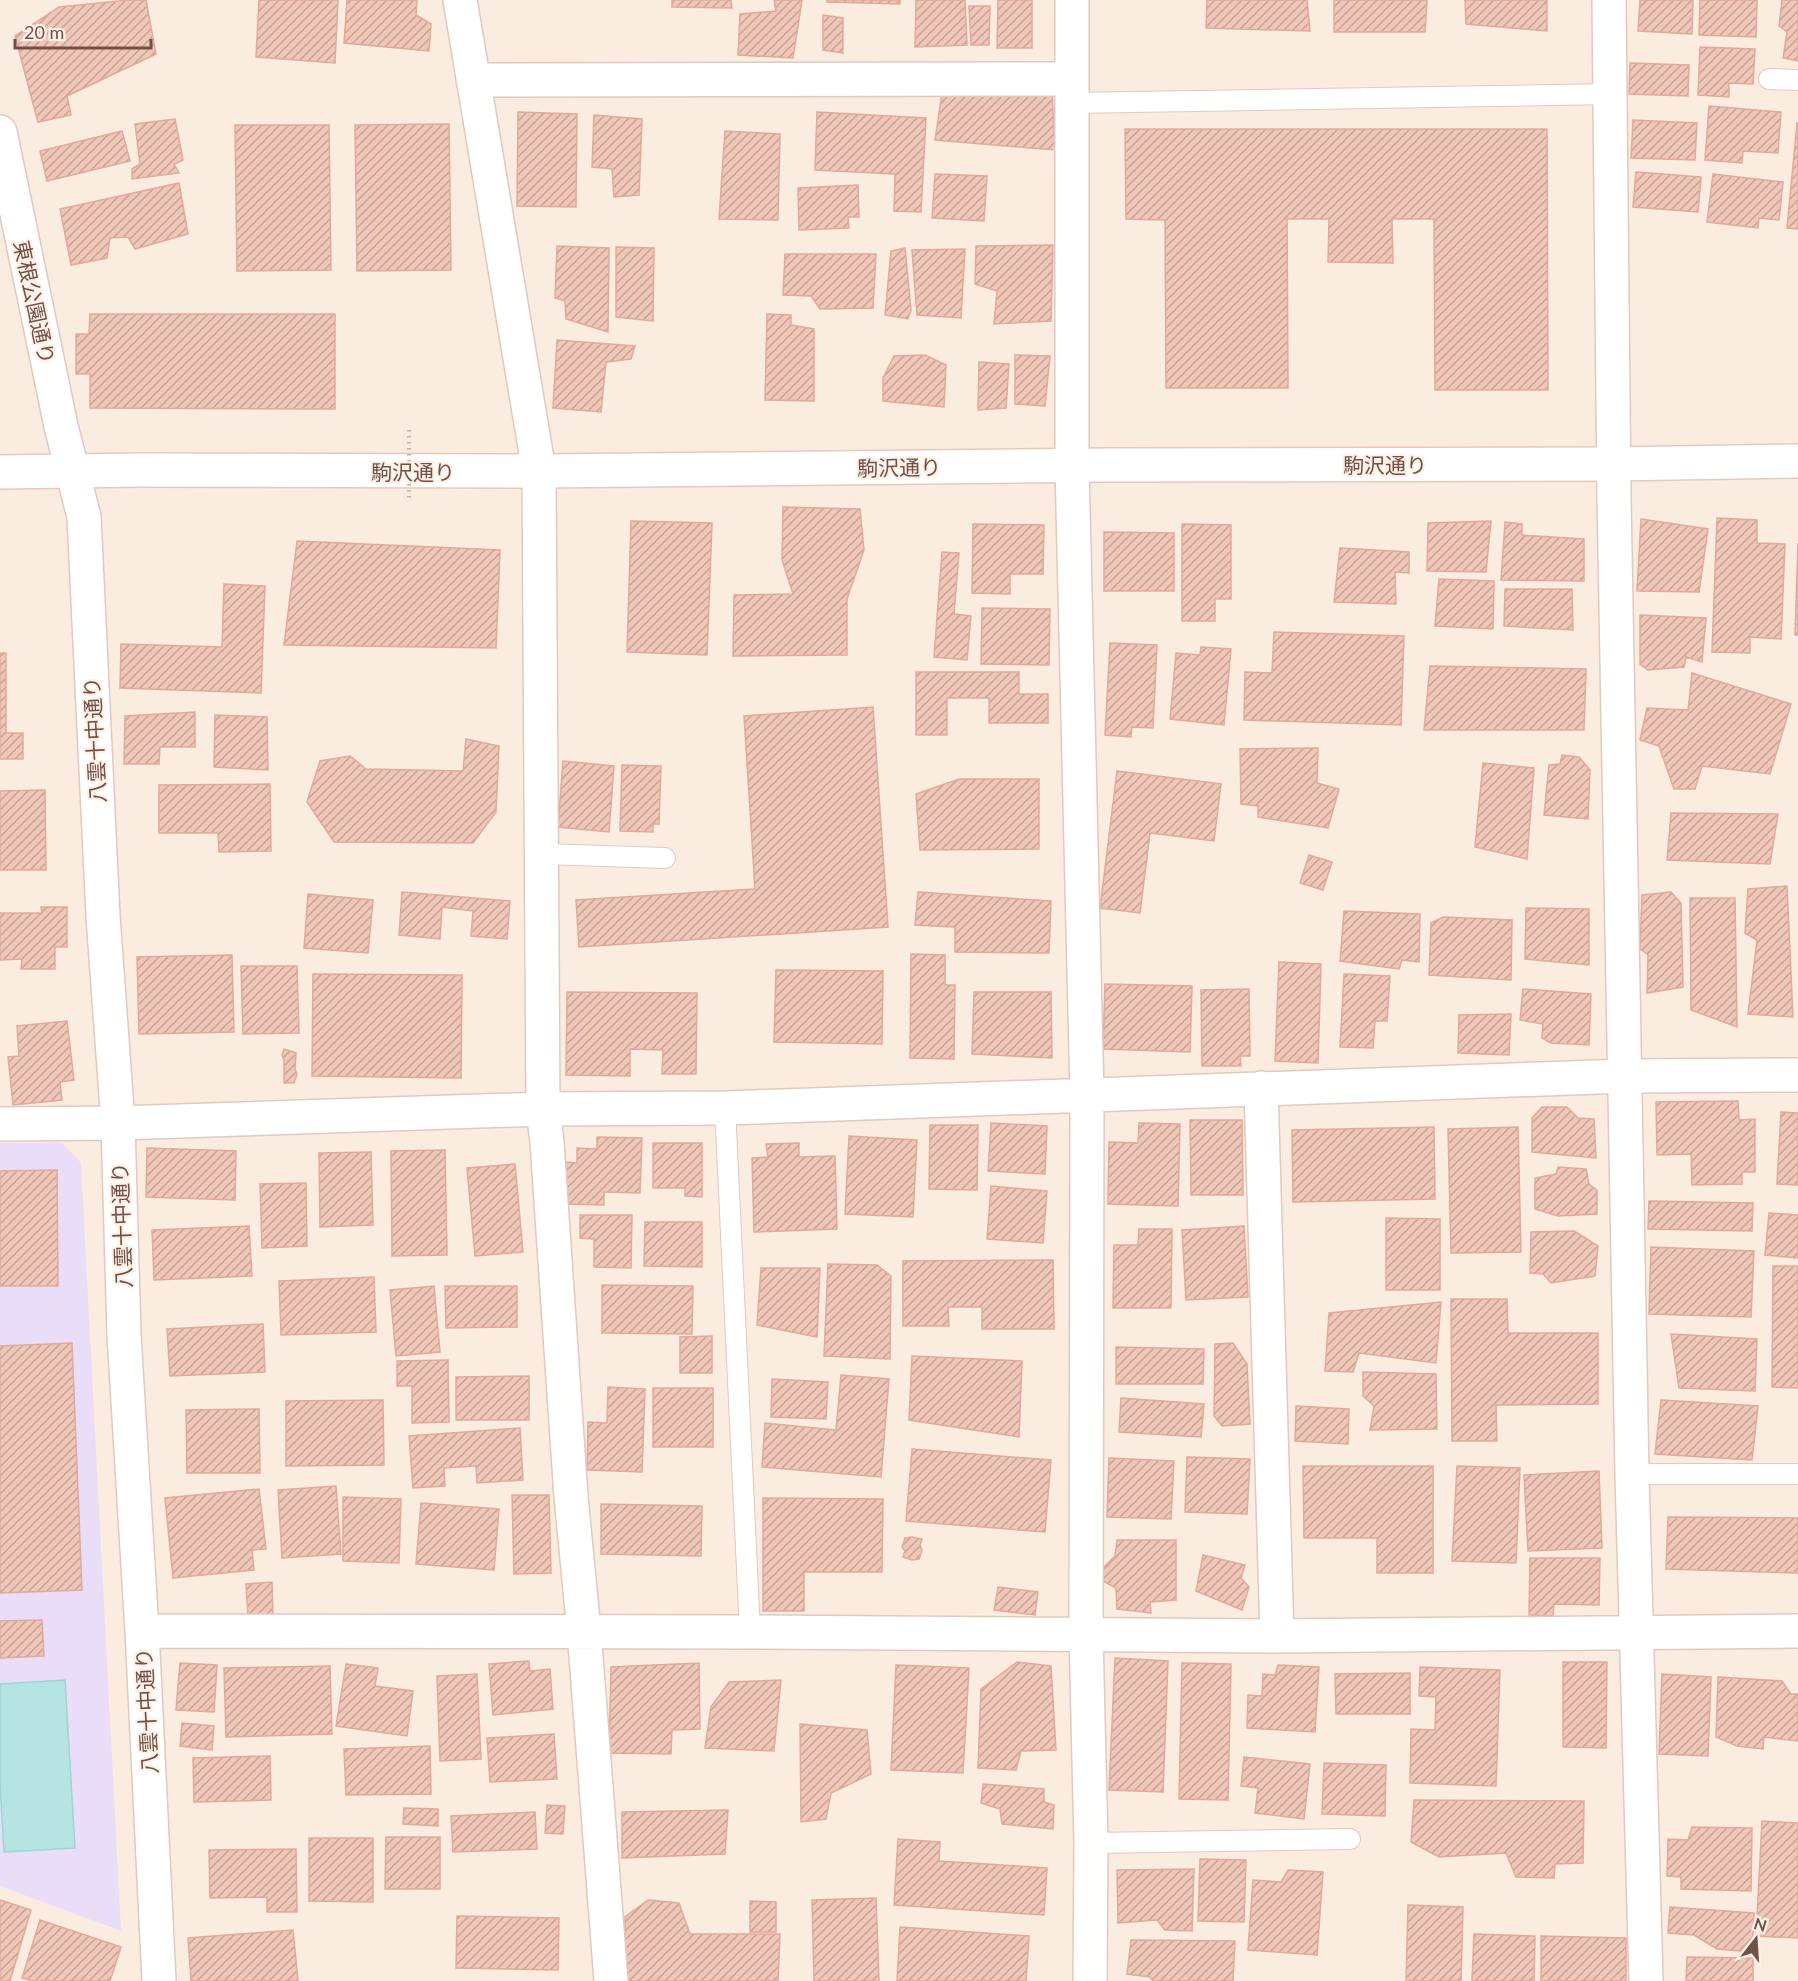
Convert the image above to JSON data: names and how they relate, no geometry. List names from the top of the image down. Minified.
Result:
{"streets":{"street":["東根公園通り","駒沢通り","八雲十中通り"]},"crossings":[["東根公園通り","駒沢通り"],["東根公園通り","八雲十中通り"],["駒沢通り","八雲十中通り"]],"scale_bar":"20 m","north":"top"}
